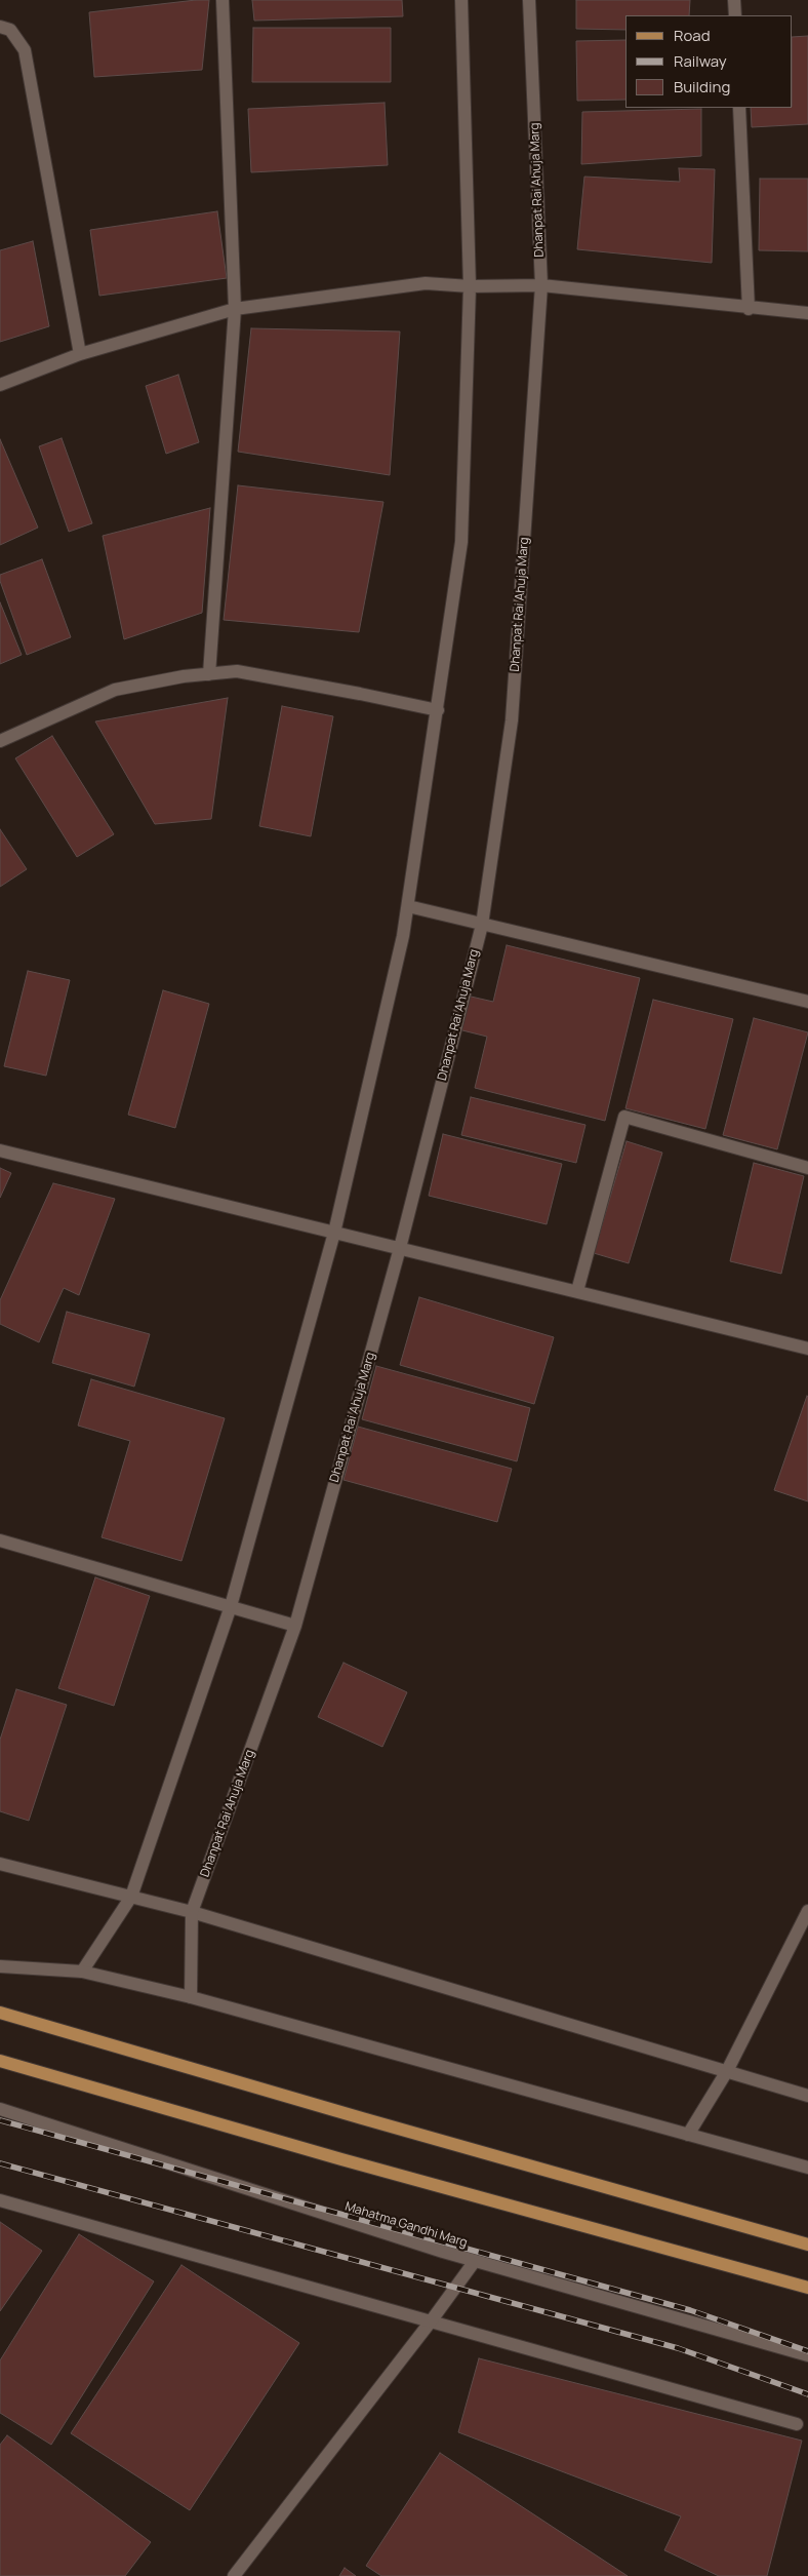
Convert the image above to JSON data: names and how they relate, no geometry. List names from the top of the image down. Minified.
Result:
{"streets":{"street":["Dhanpat Rai Ahuja Marg","Mahatma Gandhi Marg"]},"legend":["Road","Railway","Building"]}
